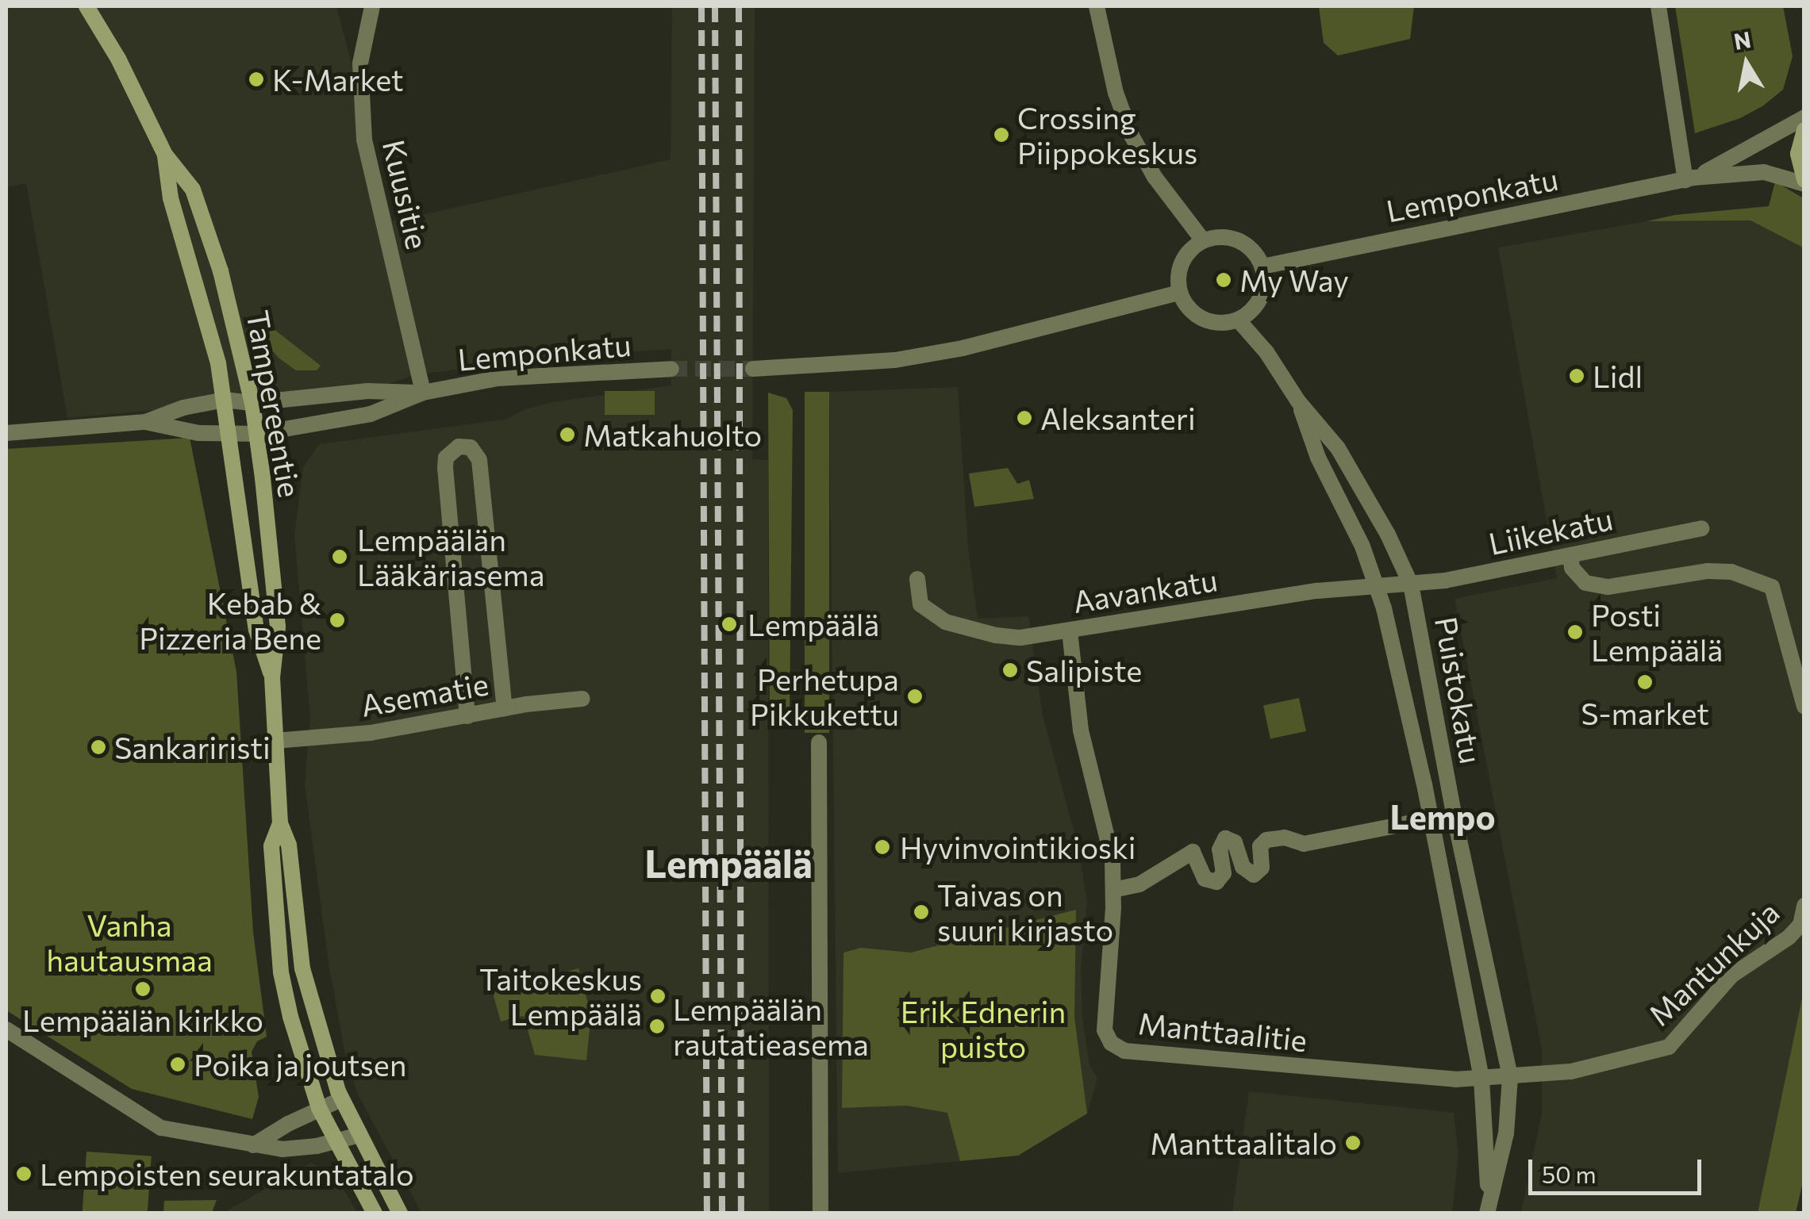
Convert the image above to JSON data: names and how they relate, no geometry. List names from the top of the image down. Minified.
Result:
{"streets":{"main road":["Tampereentie"],"street":["Kuusitie","Lemponkatu","Liikekatu","Aavankatu","Puistokatu","Asematie","Mantunkuja","Manttaalitie"]},"crossings":[["Kuusitie","Lemponkatu"],["Lemponkatu","Tampereentie"],["Lemponkatu","Puistokatu"],["Tampereentie","Asematie"],["Liikekatu","Aavankatu"],["Liikekatu","Puistokatu"],["Aavankatu","Puistokatu"],["Aavankatu","Manttaalitie"],["Puistokatu","Mantunkuja"],["Puistokatu","Manttaalitie"],["Mantunkuja","Manttaalitie"]],"districts":["Lempo","Lempäälä"],"parks":["Vanha hautausmaa","Erik Ednerin puisto"],"places":["K-Market","Crossing Piippokeskus","My Way","Lidl","Aleksanteri","Matkahuolto","Lempäälän Lääkäriasema","Kebab & Pizzeria Bene","Lempäälä","Posti Lempäälä","Salipiste","S-market","Perhetupa Pikkukettu","Sankariristi","Hyvinvointikioski","Taivas on suuri kirjasto","Lempäälän kirkko","Taitokeskus Lempäälä","Lempäälän rautatieasema","Poika ja joutsen","Manttaalitalo","Lempoisten seurakuntatalo"],"scale_bar":"50 m","north":"top"}
